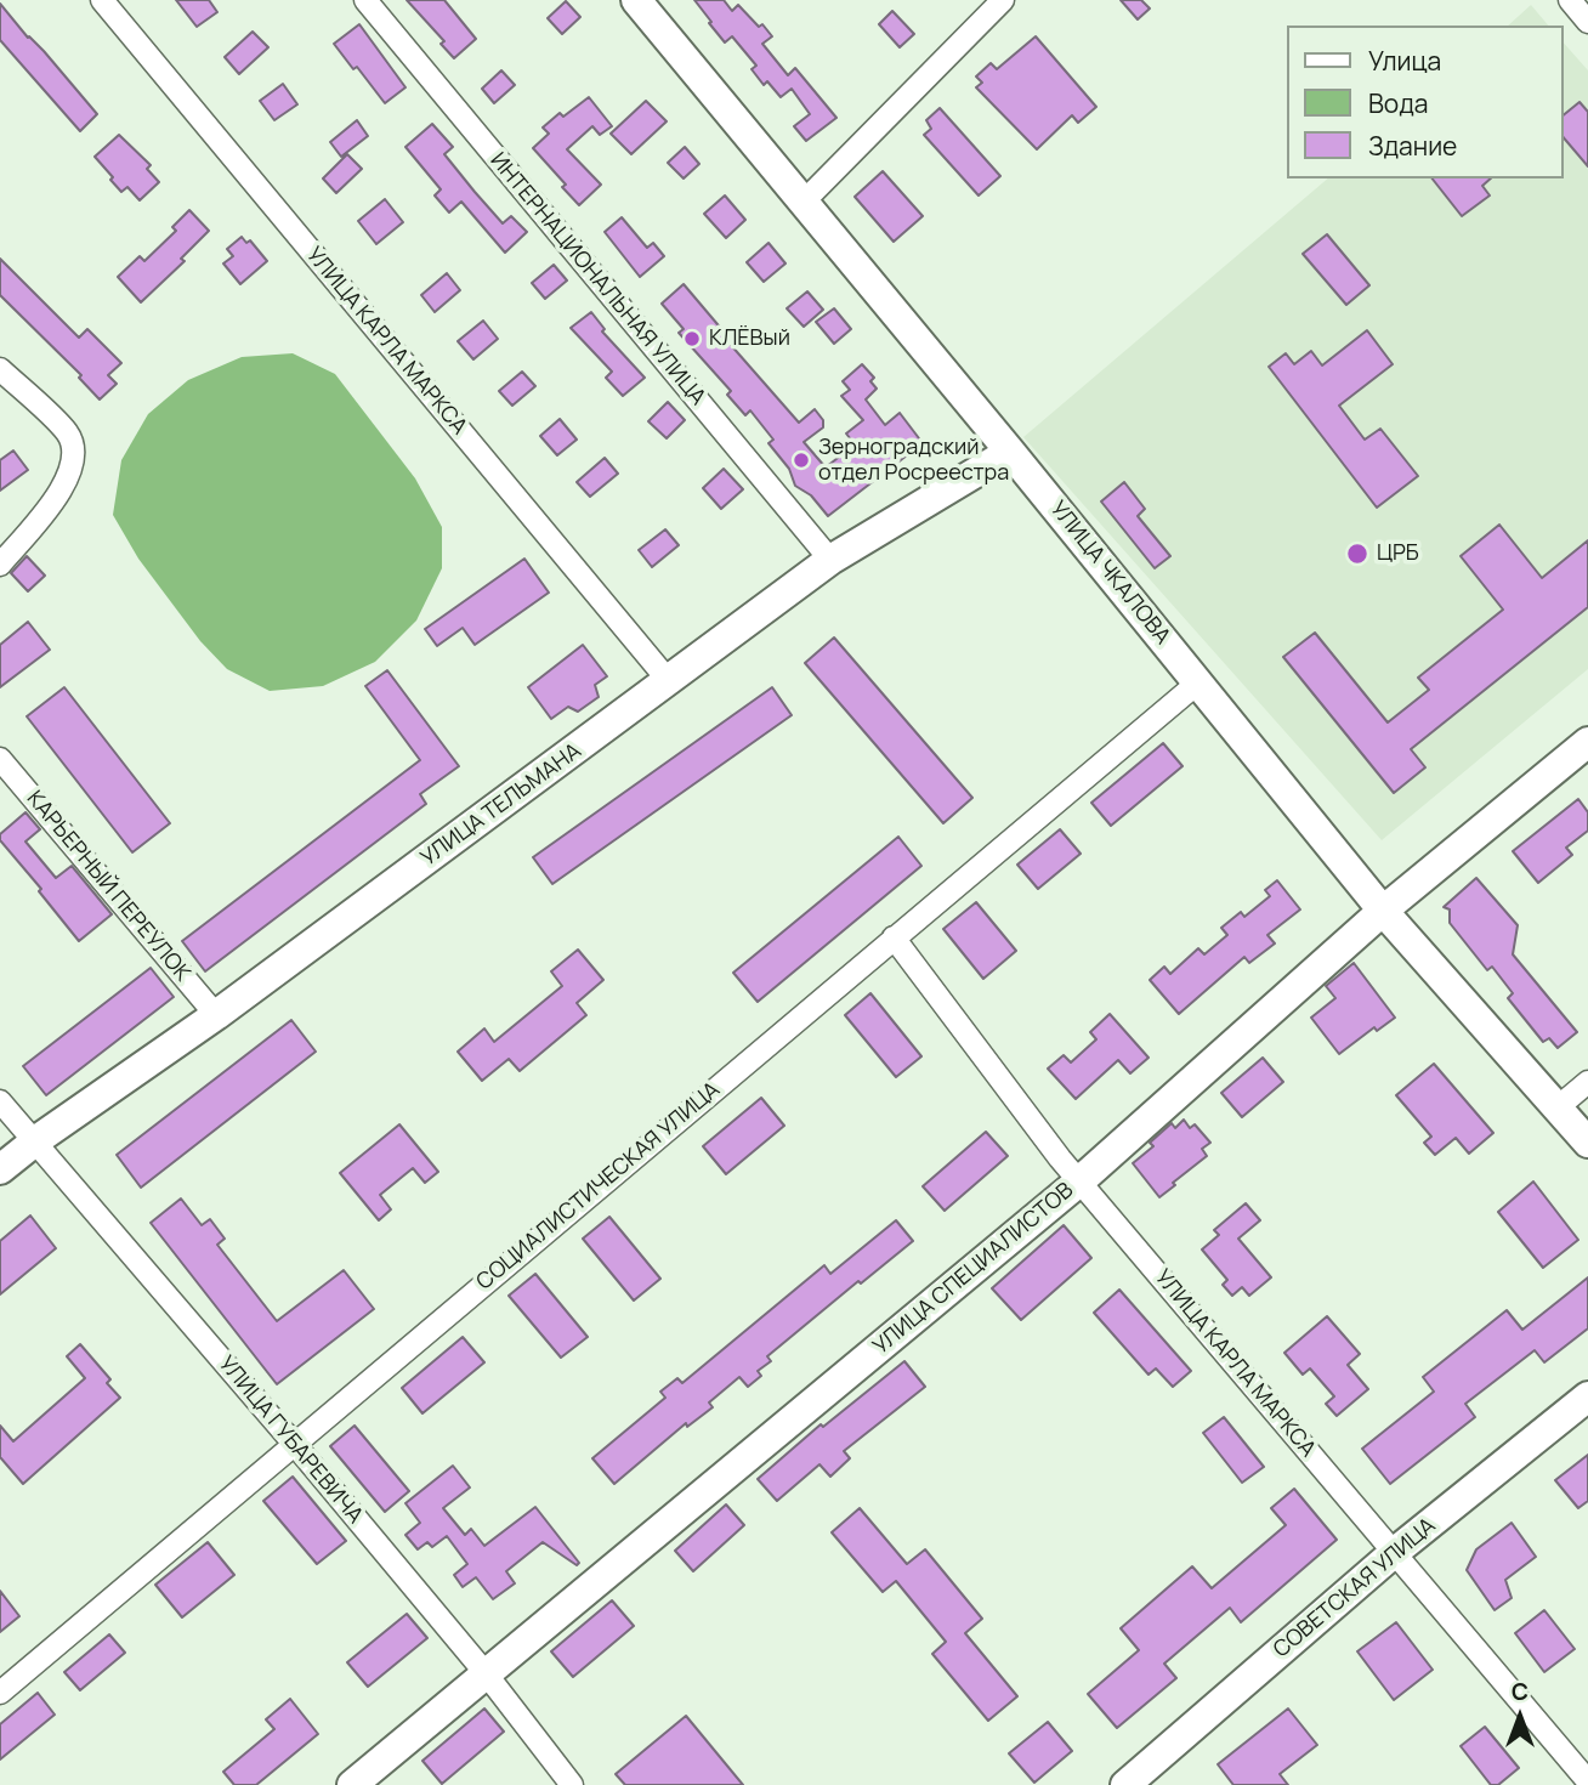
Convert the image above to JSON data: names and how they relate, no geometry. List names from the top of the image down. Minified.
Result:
{"streets":{"street":["ИНТЕРНАЦИОНАЛЬНАЯ УЛИЦА","УЛИЦА КАРЛА МАРКСА","УЛИЦА ЧКАЛОВА","УЛИЦА ТЕЛЬМАНА","КАРЬЕРНЫЙ ПЕРЕУЛОК","СОЦИАЛИСТИЧЕСКАЯ УЛИЦА","УЛИЦА СПЕЦИАЛИСТОВ","УЛИЦА ГУБАРЕВИЧА","СОВЕТСКАЯ УЛИЦА"]},"crossings":[["ИНТЕРНАЦИОНАЛЬНАЯ УЛИЦА","УЛИЦА ТЕЛЬМАНА"],["УЛИЦА КАРЛА МАРКСА","УЛИЦА ТЕЛЬМАНА"],["УЛИЦА КАРЛА МАРКСА","СОЦИАЛИСТИЧЕСКАЯ УЛИЦА"],["УЛИЦА КАРЛА МАРКСА","УЛИЦА СПЕЦИАЛИСТОВ"],["УЛИЦА КАРЛА МАРКСА","СОВЕТСКАЯ УЛИЦА"],["УЛИЦА ЧКАЛОВА","УЛИЦА ТЕЛЬМАНА"],["УЛИЦА ЧКАЛОВА","СОЦИАЛИСТИЧЕСКАЯ УЛИЦА"],["УЛИЦА ЧКАЛОВА","УЛИЦА СПЕЦИАЛИСТОВ"],["УЛИЦА ТЕЛЬМАНА","КАРЬЕРНЫЙ ПЕРЕУЛОК"],["УЛИЦА ТЕЛЬМАНА","УЛИЦА ГУБАРЕВИЧА"],["СОЦИАЛИСТИЧЕСКАЯ УЛИЦА","УЛИЦА ГУБАРЕВИЧА"],["УЛИЦА СПЕЦИАЛИСТОВ","УЛИЦА ГУБАРЕВИЧА"]],"places":["КЛЁВый","Зерноградский отдел Росреестра","ЦРБ"],"legend":["Улица","Вода","Здание"],"north":"top"}
